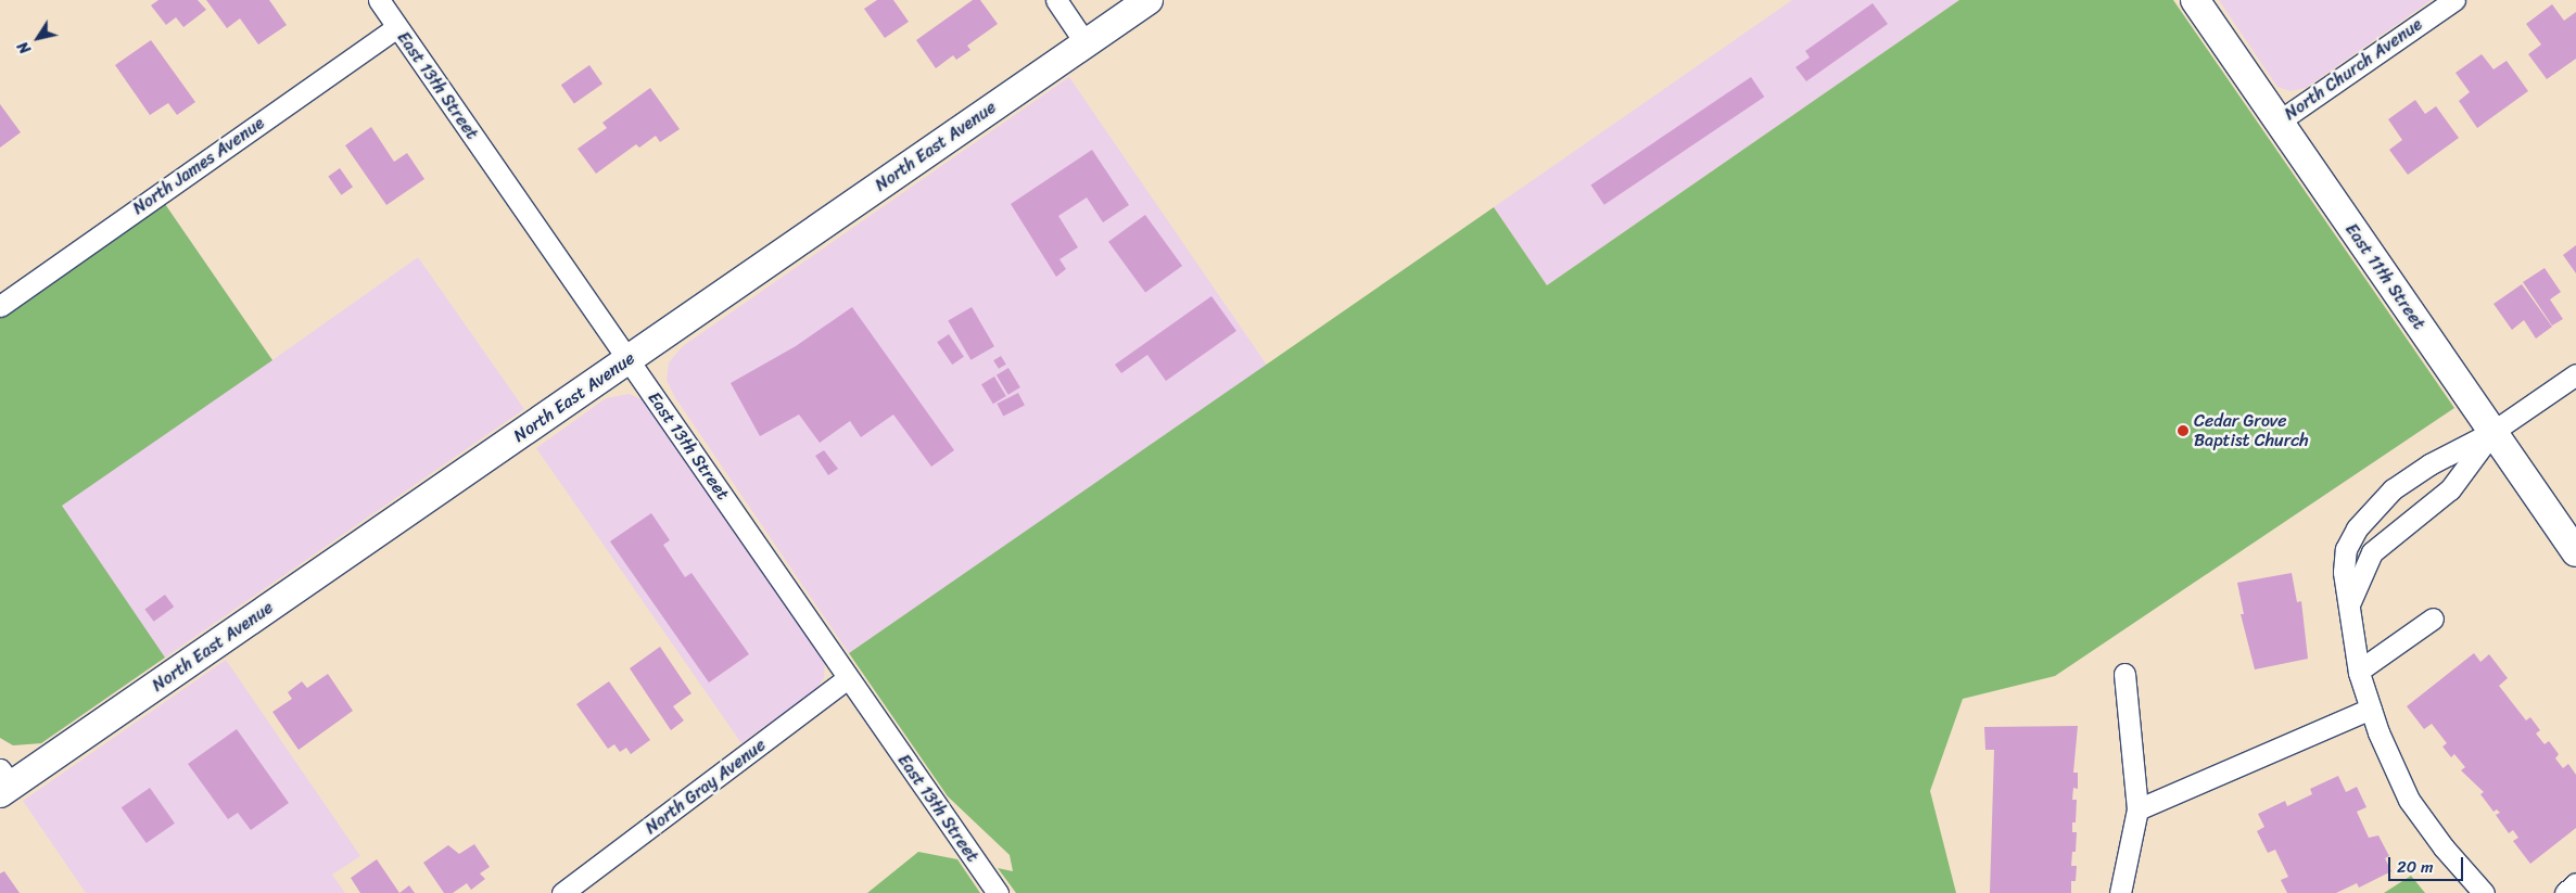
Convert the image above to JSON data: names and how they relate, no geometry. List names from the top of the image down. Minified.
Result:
{"streets":{"main road":["North East Avenue","East 11th Street"],"street":["North Church Avenue","East 13th Street","North James Avenue","North Gray Avenue"]},"crossings":[["North Church Avenue","East 11th Street"],["East 13th Street","North East Avenue"],["East 13th Street","North James Avenue"],["East 13th Street","North Gray Avenue"]],"places":["Cedar Grove Baptist Church"],"scale_bar":"20 m","north":"bottom left"}
